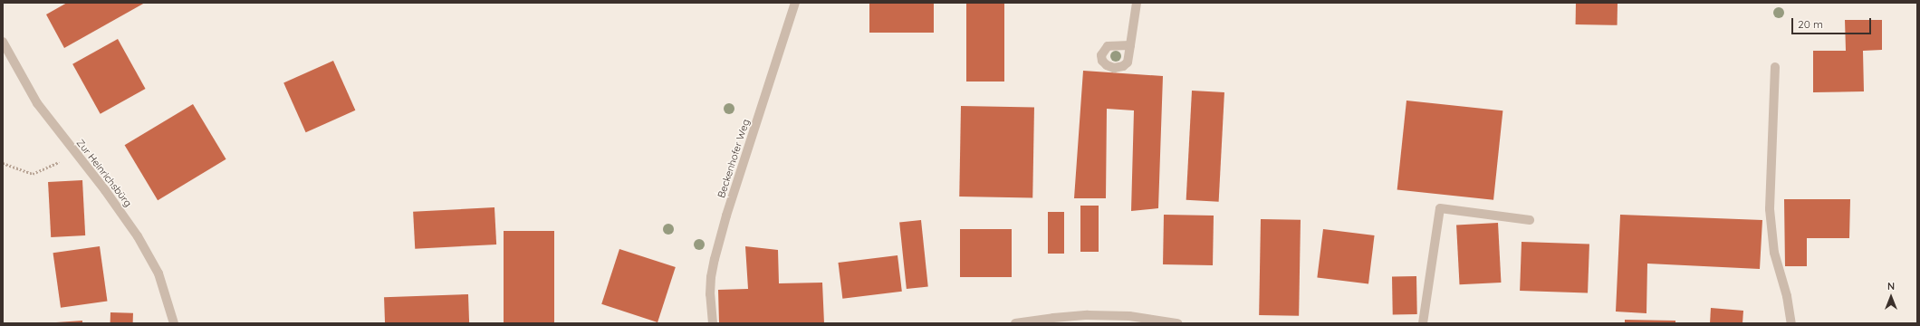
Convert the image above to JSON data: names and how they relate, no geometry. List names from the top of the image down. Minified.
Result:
{"streets":{"street":["Beckenhofer Weg","Zur Heinrichsbürg"]},"scale_bar":"20 m","north":"top"}
